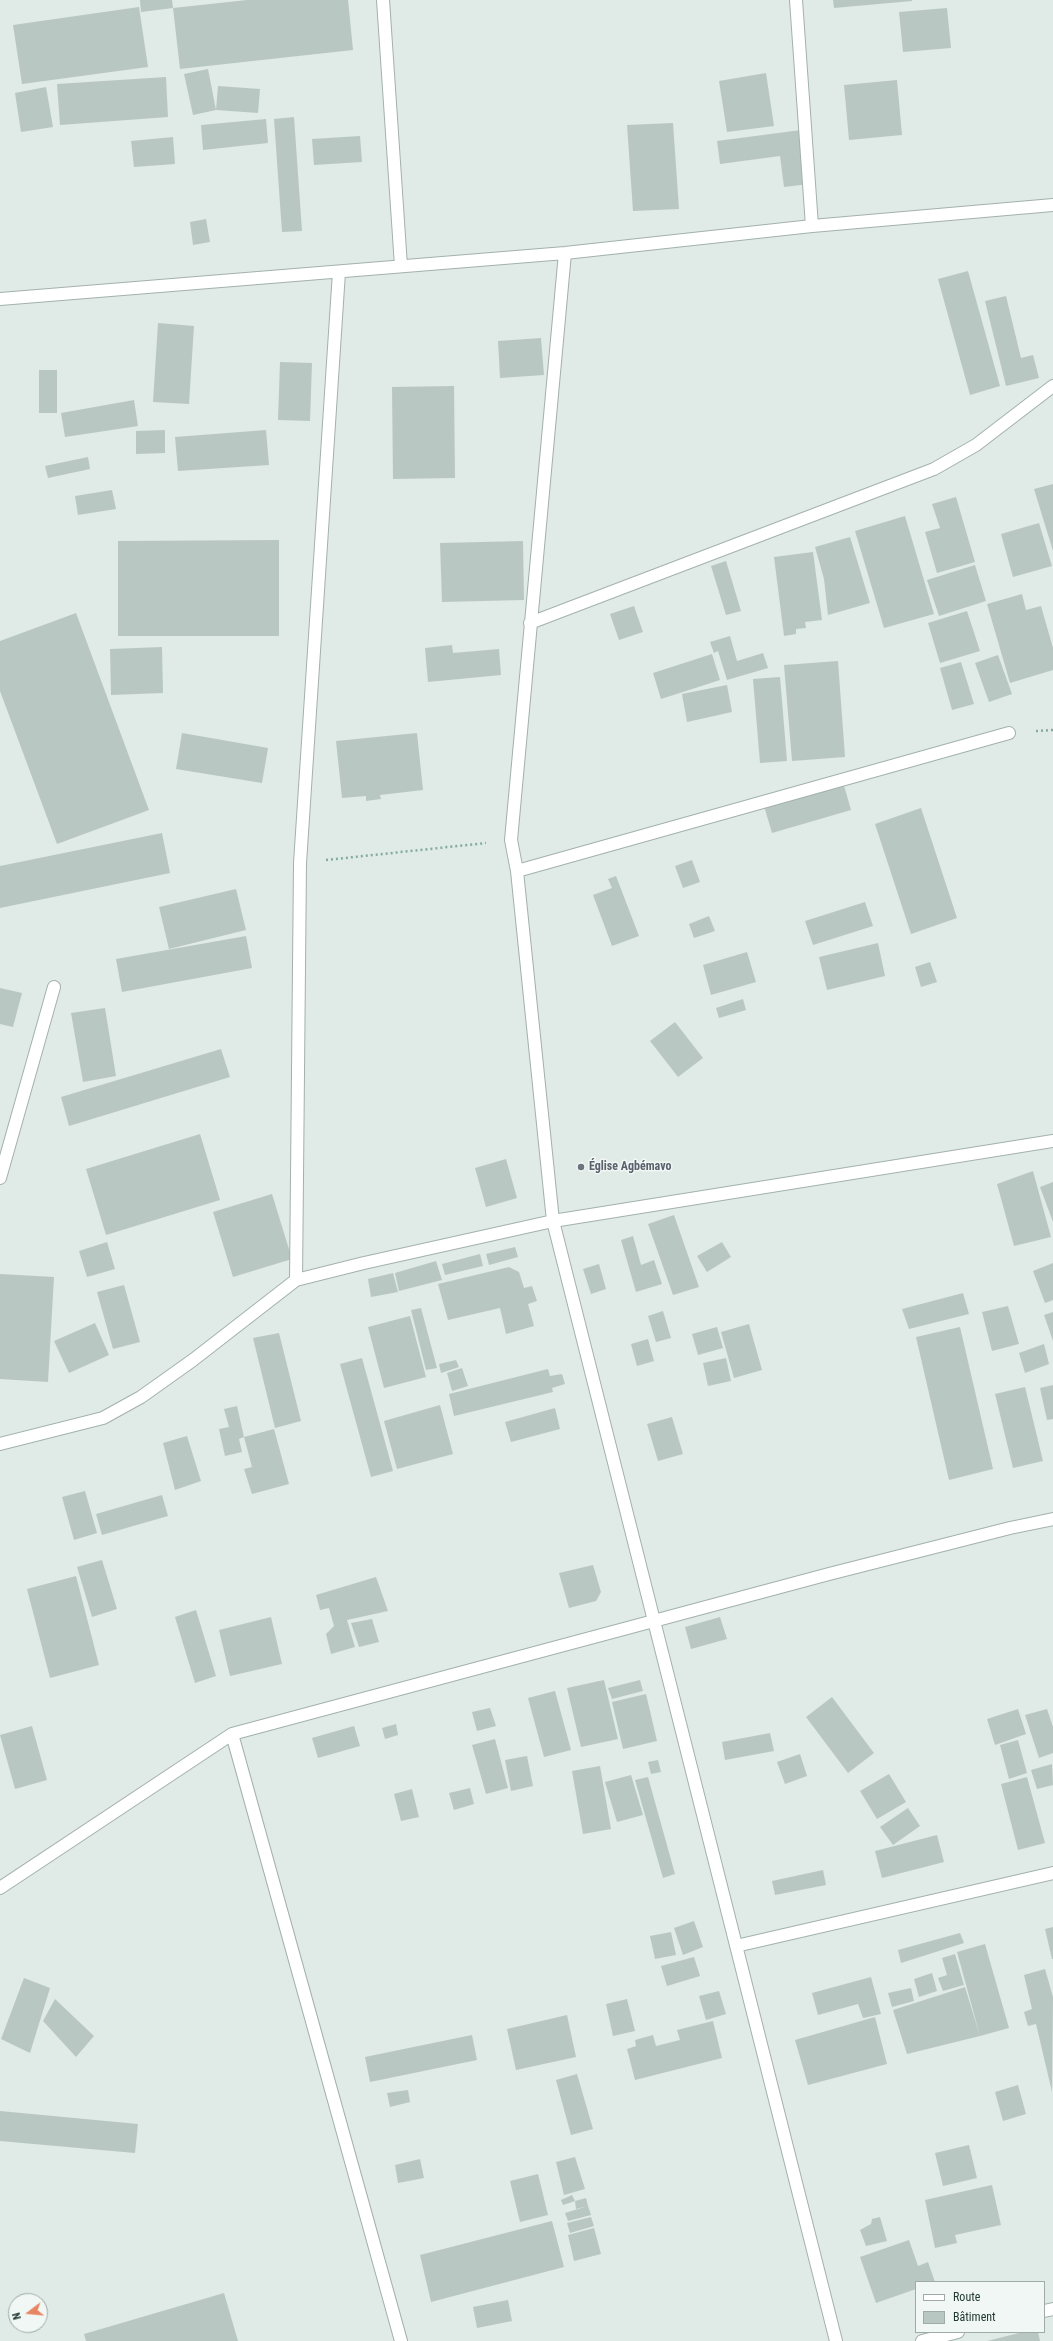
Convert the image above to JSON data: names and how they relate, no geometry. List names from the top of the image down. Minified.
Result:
{"places":["Église Agbémavo"],"legend":["Route","Bâtiment"],"north":"left"}
